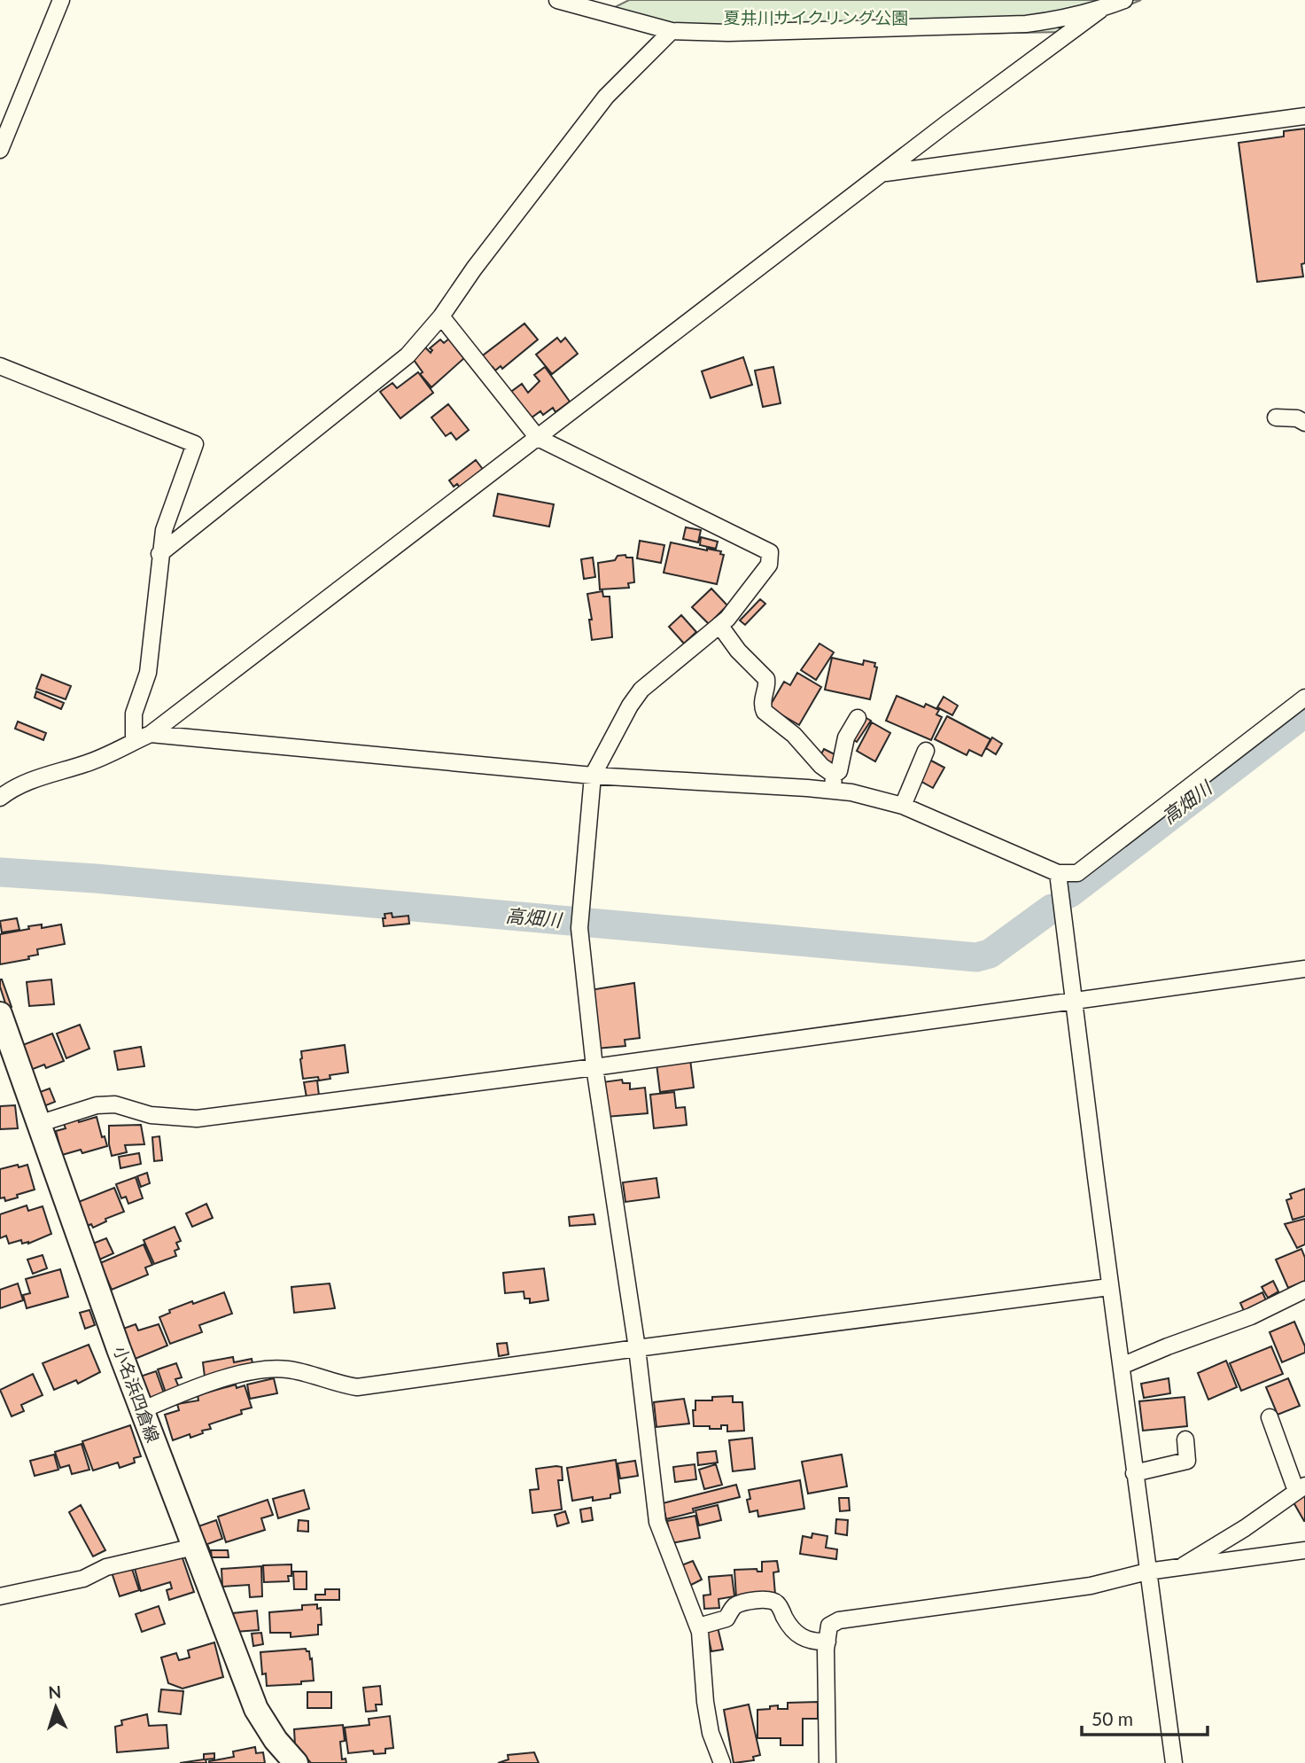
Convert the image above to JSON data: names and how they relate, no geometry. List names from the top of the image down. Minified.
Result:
{"streets":{"main road":["小名浜四倉線"]},"water":["高畑川"],"parks":["夏井川サイクリング公園"],"scale_bar":"50 m","north":"top"}
